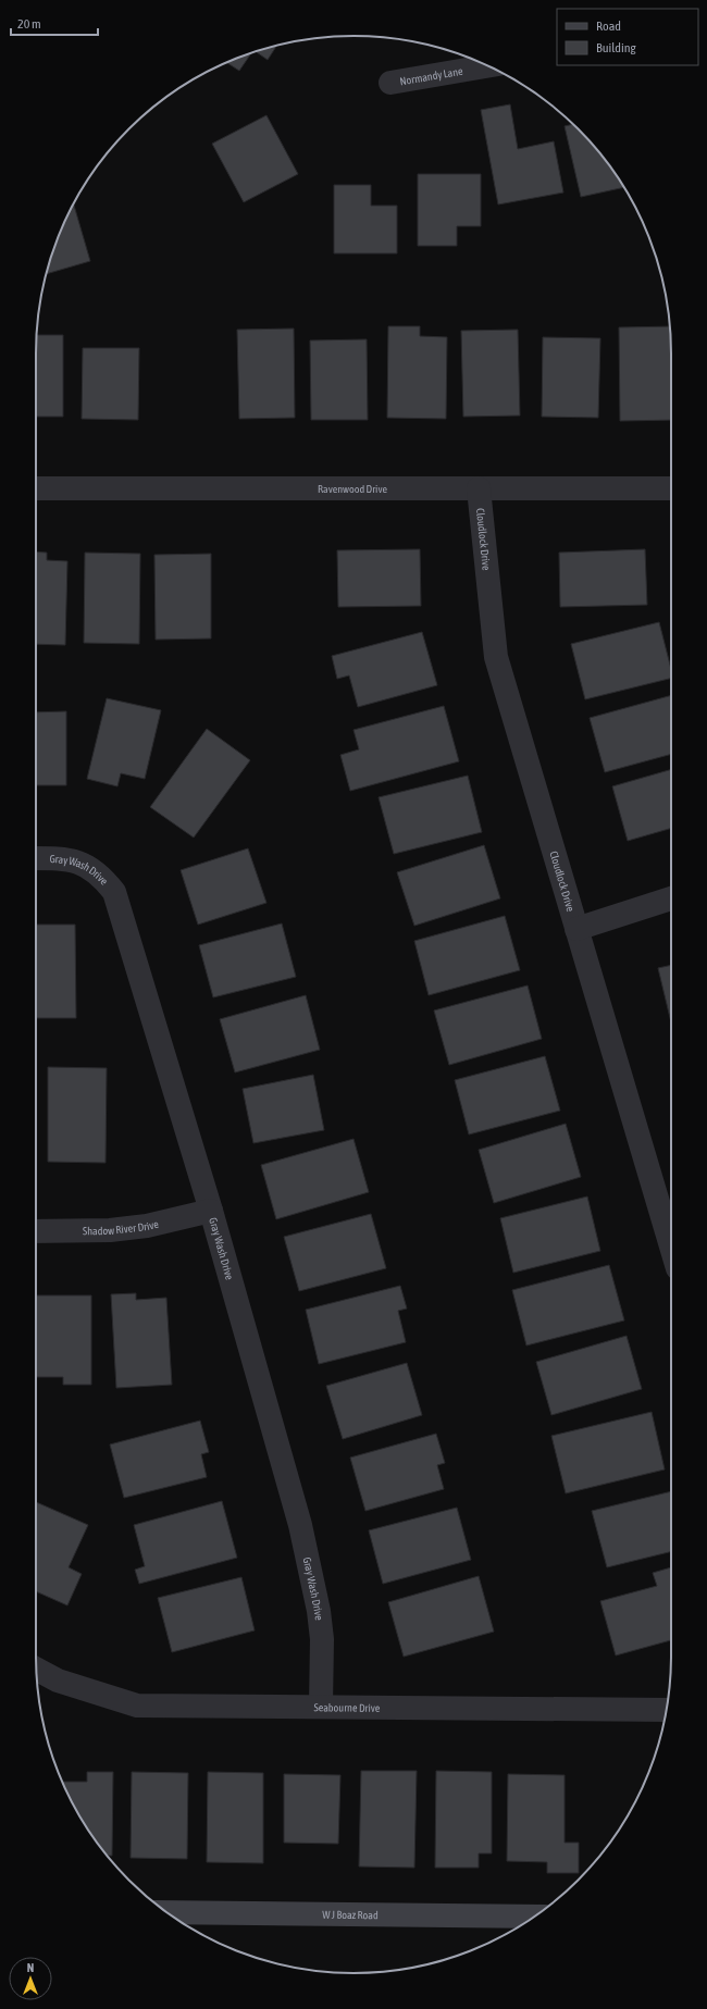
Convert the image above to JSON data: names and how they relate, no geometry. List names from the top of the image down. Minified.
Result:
{"streets":{"main road":["W J Boaz Road"],"street":["Normandy Lane","Ravenwood Drive","Cloudlock Drive","Gray Wash Drive","Shadow River Drive","Seabourne Drive"]},"crossings":[["Ravenwood Drive","Cloudlock Drive"],["Gray Wash Drive","Shadow River Drive"],["Gray Wash Drive","Seabourne Drive"]],"legend":["Road","Building"],"scale_bar":"20 m","north":"top"}
